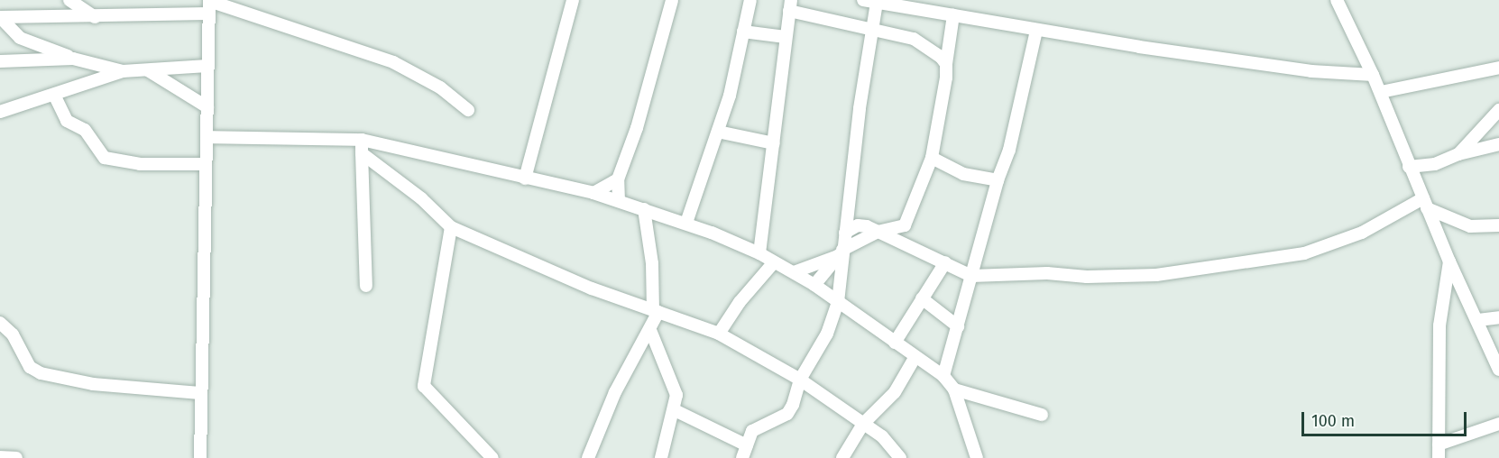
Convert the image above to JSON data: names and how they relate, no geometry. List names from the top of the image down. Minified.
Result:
{"scale_bar":"100 m"}
